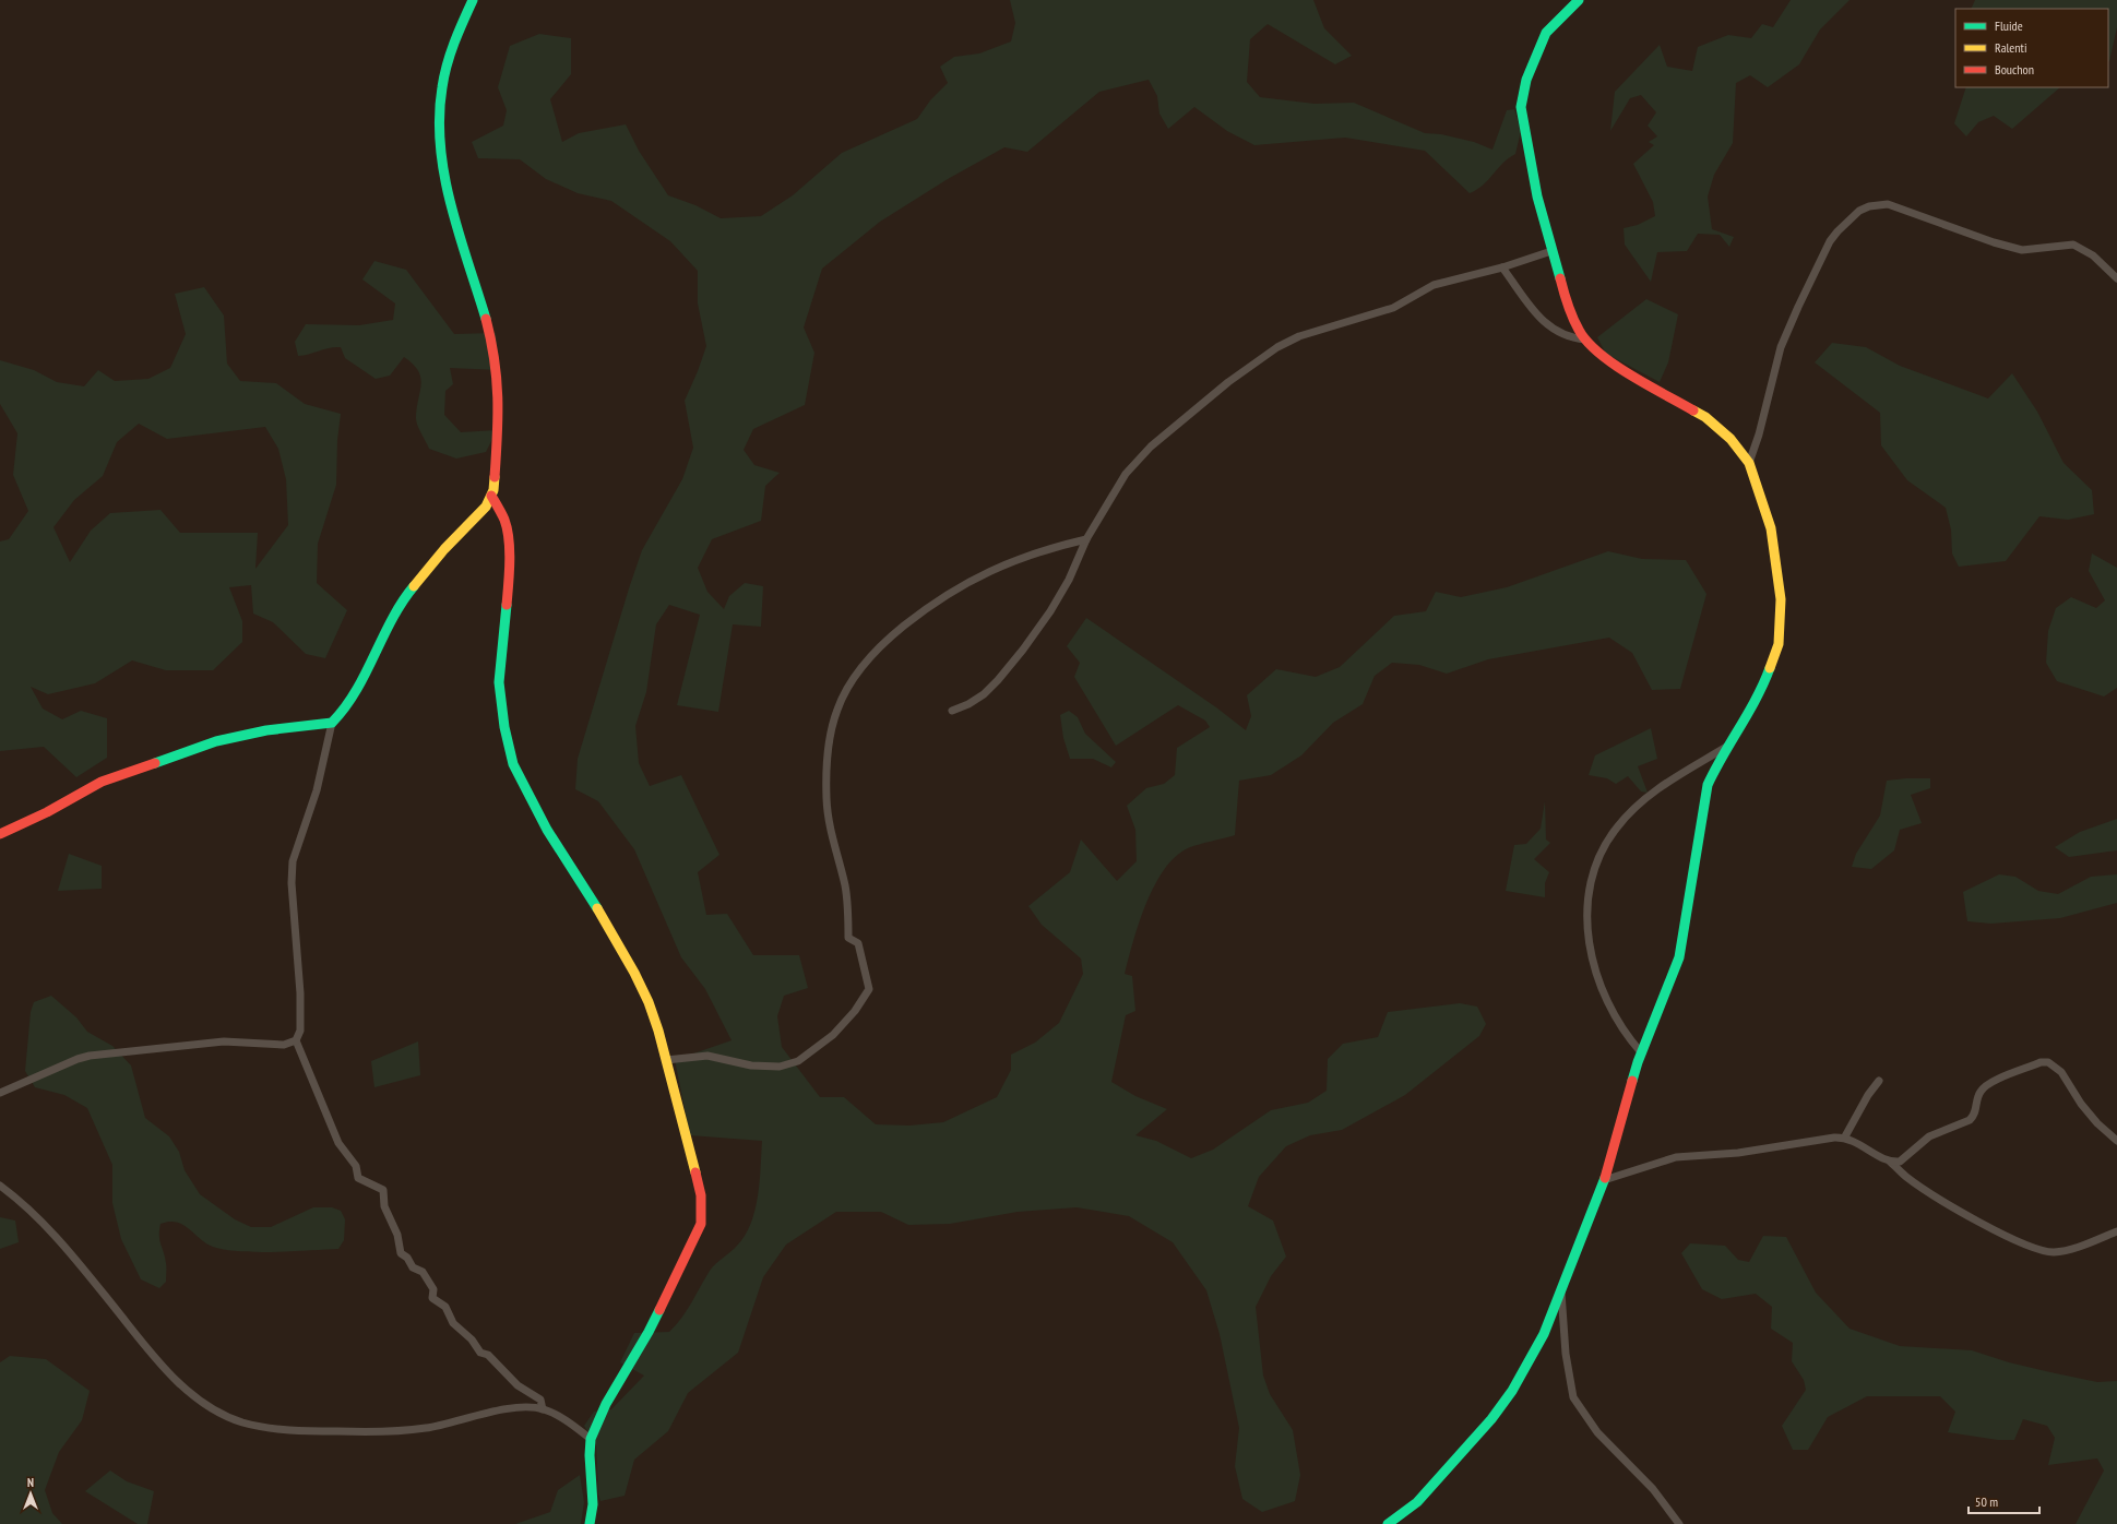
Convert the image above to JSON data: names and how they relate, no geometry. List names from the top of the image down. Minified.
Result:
{"legend":["Fluide","Ralenti","Bouchon"],"scale_bar":"50 m","north":"top"}
